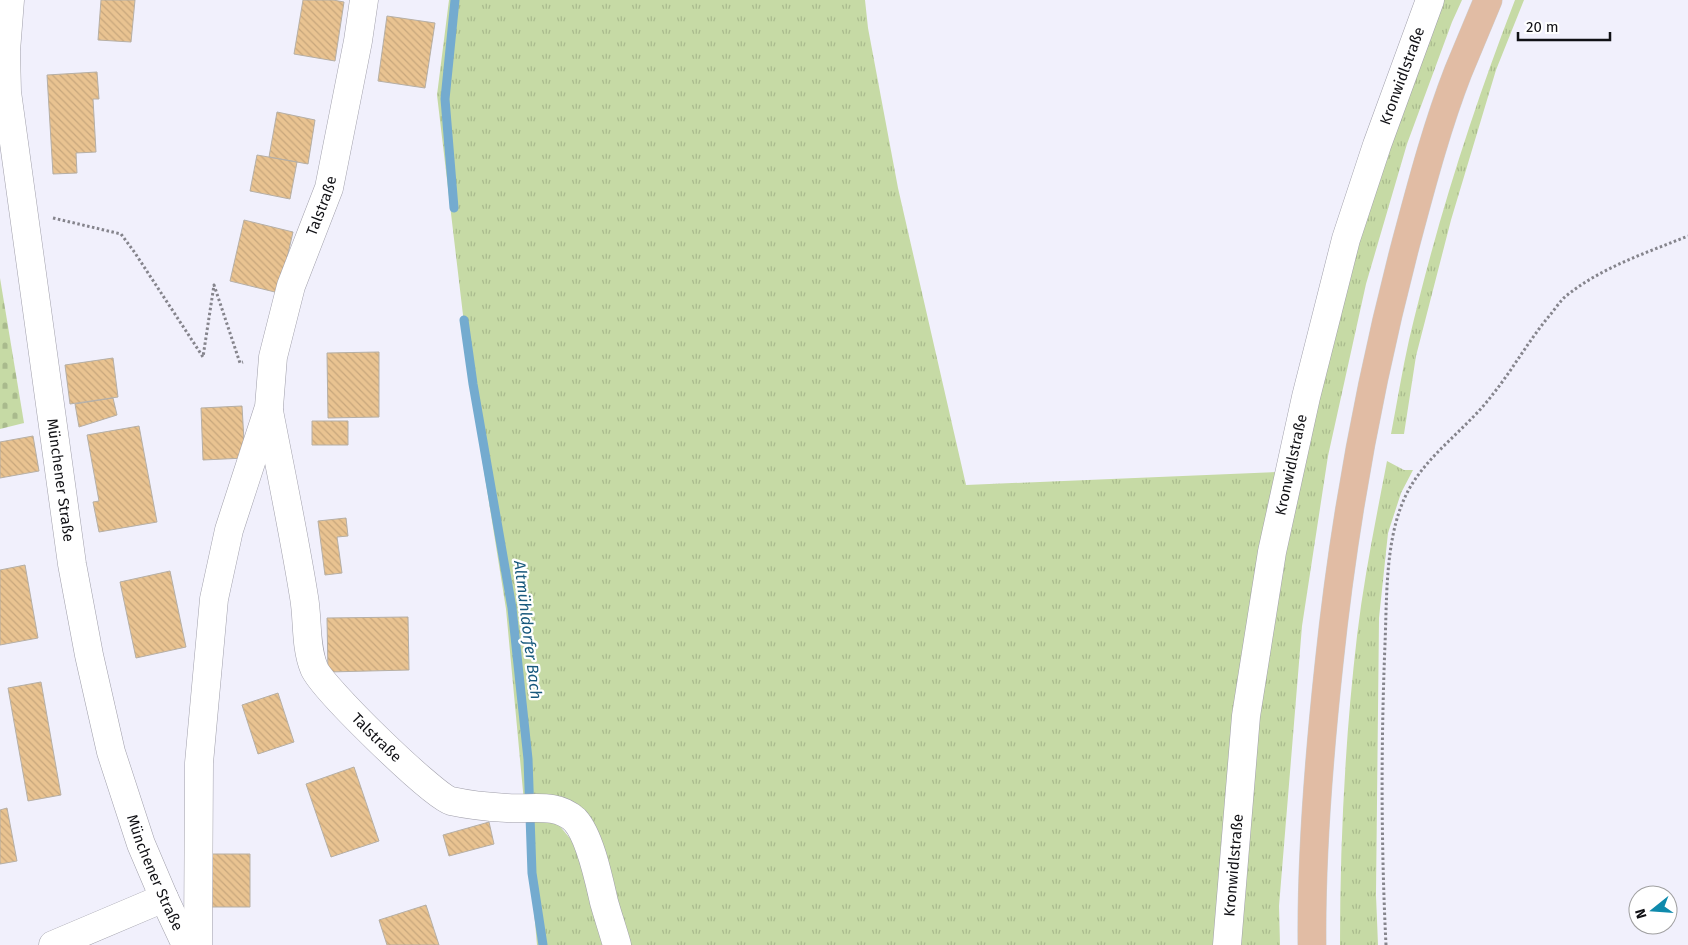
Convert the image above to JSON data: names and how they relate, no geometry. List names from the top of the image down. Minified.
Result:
{"streets":{"street":["Kronwidlstraße","Talstraße","Münchener Straße"]},"water":["Altmühldorfer Bach"],"scale_bar":"20 m","north":"left"}
